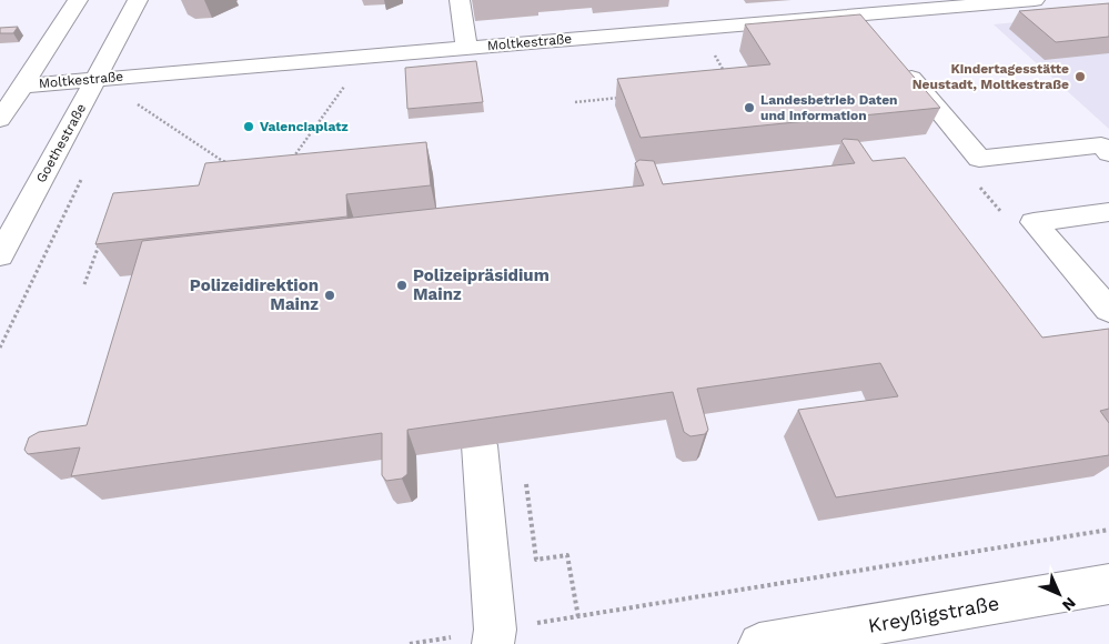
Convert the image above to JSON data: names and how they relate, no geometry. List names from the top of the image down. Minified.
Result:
{"streets":{"street":["Moltkestraße","Goethestraße","Kreyßigstraße"]},"crossings":[["Moltkestraße","Goethestraße"]],"places":["Kindertagesstätte Neustadt, Moltkestraße","Landesbetrieb Daten und Information","Valenciaplatz","Polizeipräsidium Mainz","Polizeidirektion Mainz"],"north":"bottom right"}
